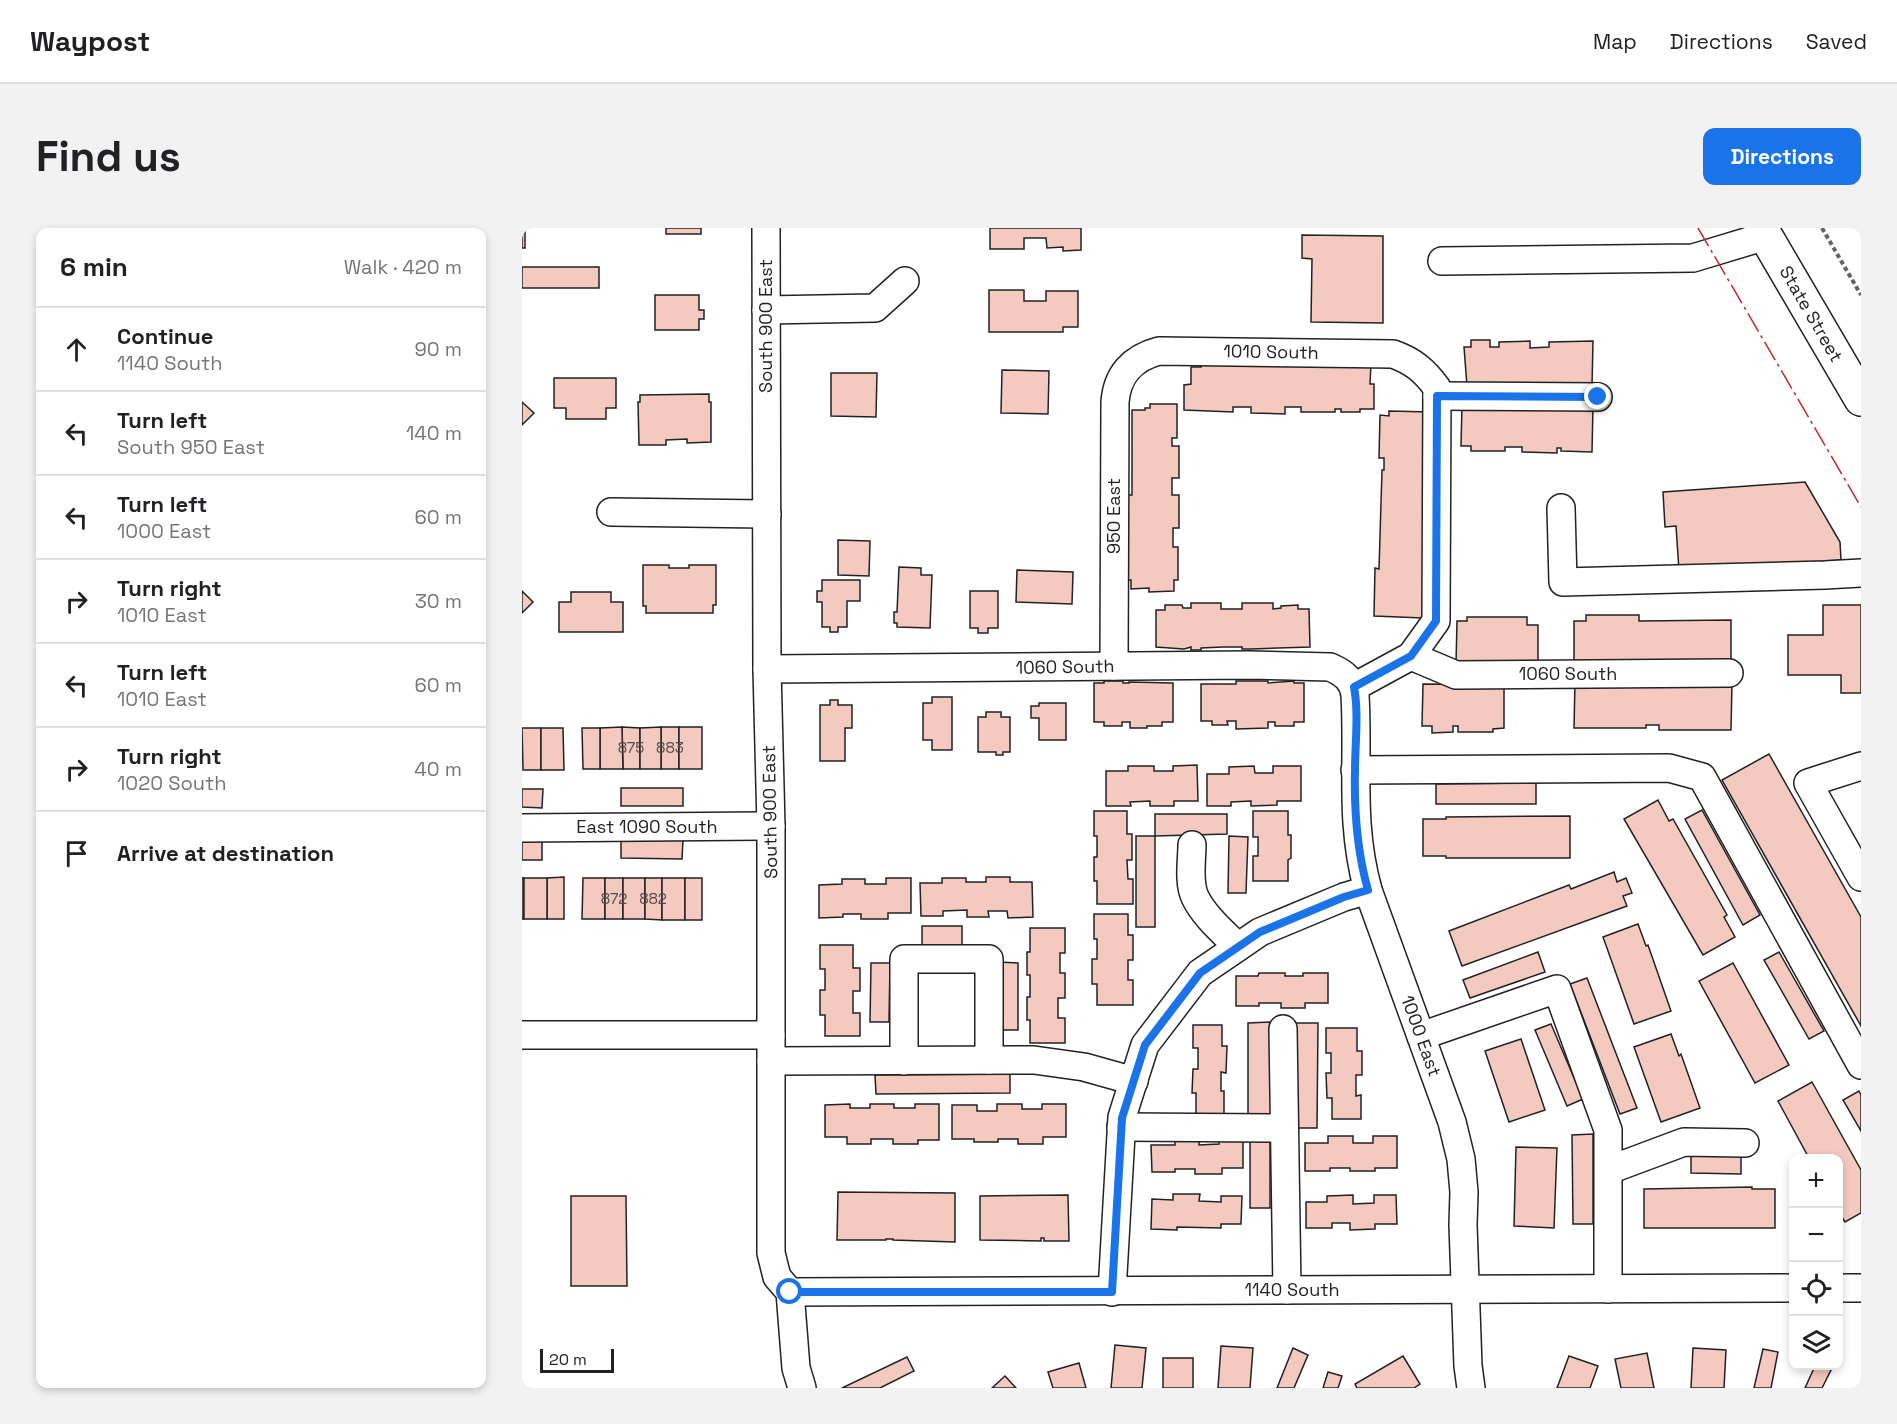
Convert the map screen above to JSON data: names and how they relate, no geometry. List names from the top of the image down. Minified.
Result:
{"streets":{"main road":["State Street"],"street":["South 900 East","1010 South","950 East","1060 South","East 1090 South","1000 East","1140 South"]},"crossings":[["South 900 East","1060 South"],["South 900 East","East 1090 South"],["South 900 East","1140 South"],["1010 South","950 East"],["950 East","1060 South"],["1060 South","1000 East"],["1000 East","1140 South"]],"house_numbers":["875","883","872","882"],"scale_bar":"20 m","page":{"header":"Waypost","nav":["Map","Directions","Saved"],"buttons":"Directions","title":"Find us","heading":["6 min","Walk · 420 m"],"list":[["Continue","1140 South","90 m"],["Turn left","South 950 East","140 m"],["Turn left","1000 East","60 m"],["Turn right","1010 East","30 m"],["Turn left","1010 East","60 m"],["Turn right","1020 South","40 m"],"Arrive at destination"],"map_buttons":["+","−"],"scale":"20 m"}}
